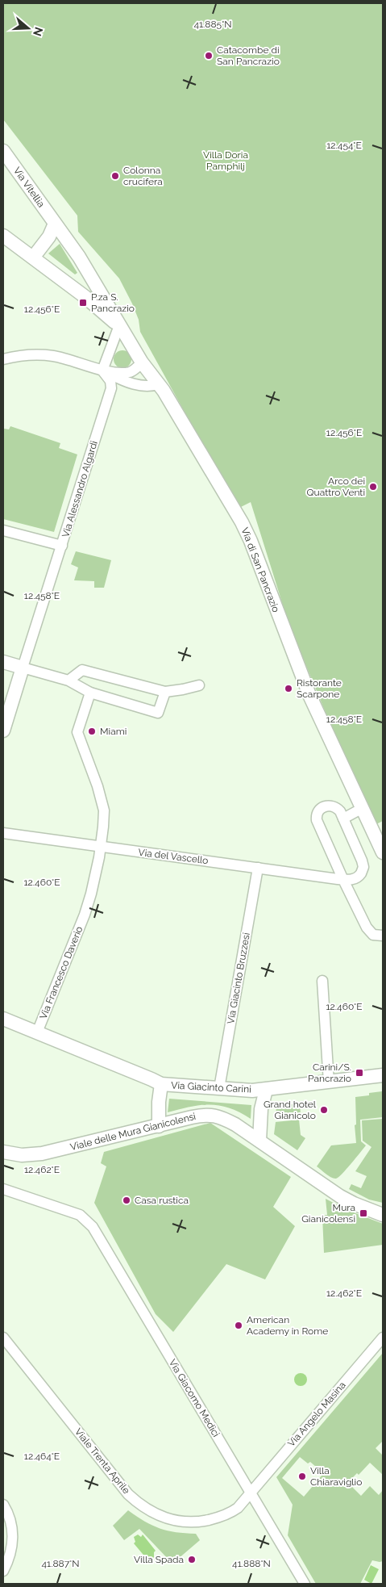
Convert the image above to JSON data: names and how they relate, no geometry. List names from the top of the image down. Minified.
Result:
{"streets":{"street":["Via Vitellia","Via Alessandro Algardi","Via di San Pancrazio","Via del Vascello","Via Francesco Daverio","Via Giacinto Bruzzesi","Via Giacinto Carini","Viale delle Mura Gianicolensi","Via Giacomo Medici","Via Angelo Masina","Viale Trenta Aprile"]},"crossings":[["Via Vitellia","Via di San Pancrazio"],["Via del Vascello","Via Francesco Daverio"],["Via del Vascello","Via Giacinto Bruzzesi"],["Via Francesco Daverio","Via Giacinto Carini"],["Via Giacinto Bruzzesi","Via Giacinto Carini"],["Via Giacomo Medici","Via Angelo Masina"],["Via Giacomo Medici","Viale Trenta Aprile"],["Via Angelo Masina","Viale Trenta Aprile"]],"parks":["Villa Doria Pamphilj"],"places":{"other":["Catacombe di San Pancrazio","Colonna crucifera","Arco dei Quattro Venti","Ristorante Scarpone","Miami","Grand hotel Gianicolo","Casa rustica","American Academy in Rome","Villa Chiaraviglio","Villa Spada"],"transit":["P.za S. Pancrazio","Carini/S. Pancrazio","Mura Gianicolensi"]},"north":"right","coordinates":["41.885°N","12.454°E","12.456°E","12.458°E","12.460°E","12.462°E","12.464°E","41.887°N","41.888°N"]}
